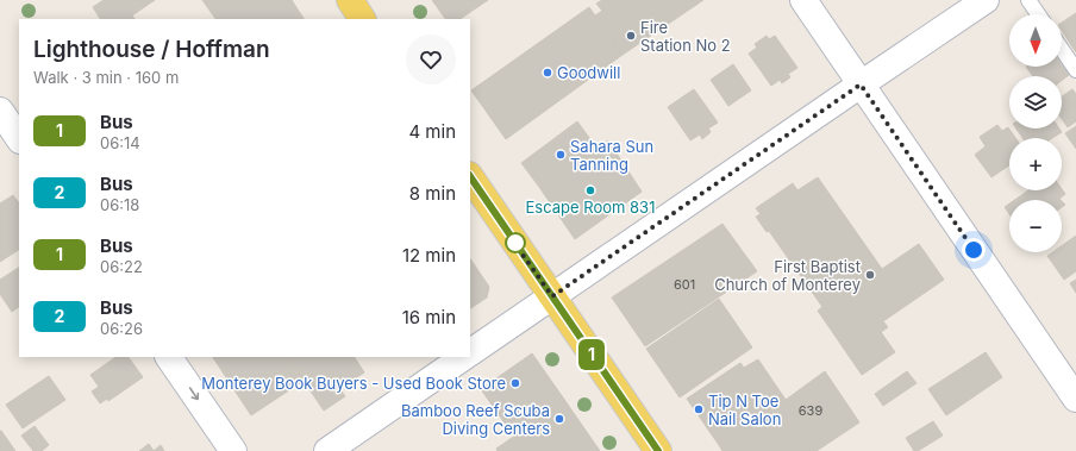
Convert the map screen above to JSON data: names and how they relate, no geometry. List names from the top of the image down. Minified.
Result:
{"places":["Fire Station No 2","Goodwill","Sahara Sun Tanning","Escape Room 831","First Baptist Church of Monterey","Monterey Book Buyers - Used Book Store","Tip N Toe Nail Salon","Bamboo Reef Scuba Diving Centers"],"lines":["bus line 1"],"house_numbers":["601","639"],"north":"bottom","page":{"on_map":"1","map_buttons":["+","−"],"heading":["Lighthouse / Hoffman","Walk · 3 min · 160 m"],"list":[{"mark":"1","name":"Bus","note":"06:14","value":"4 min"},{"mark":"2","name":"Bus","note":"06:18","value":"8 min"},{"mark":"1","name":"Bus","note":"06:22","value":"12 min"},{"mark":"2","name":"Bus","note":"06:26","value":"16 min"}]}}
